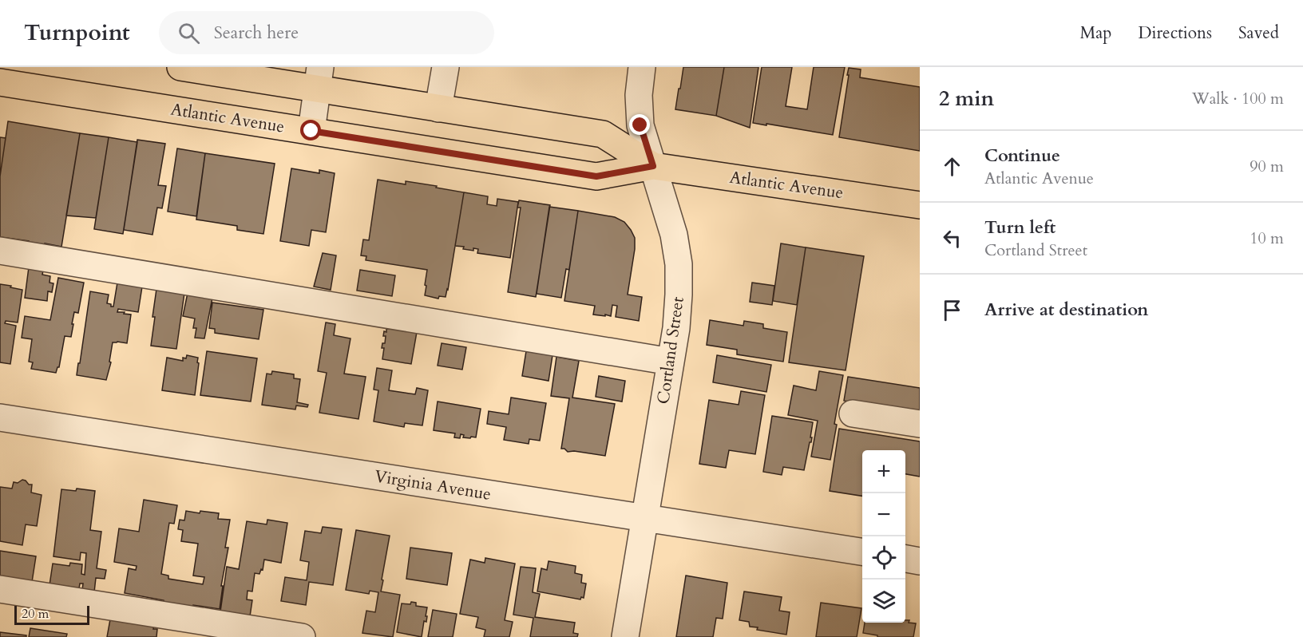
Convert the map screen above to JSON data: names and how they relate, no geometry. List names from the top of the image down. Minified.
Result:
{"streets":{"main road":["Atlantic Avenue"],"street":["Cortland Street","Virginia Avenue"]},"crossings":[["Atlantic Avenue","Cortland Street"],["Cortland Street","Virginia Avenue"]],"scale_bar":"20 m","page":{"header":"Turnpoint","search":"Search here","nav":["Map","Directions","Saved"],"heading":["2 min","Walk · 100 m"],"list":[["Continue","Atlantic Avenue","90 m"],["Turn left","Cortland Street","10 m"],"Arrive at destination"],"map_buttons":["+","−"],"scale":"20 m"}}
